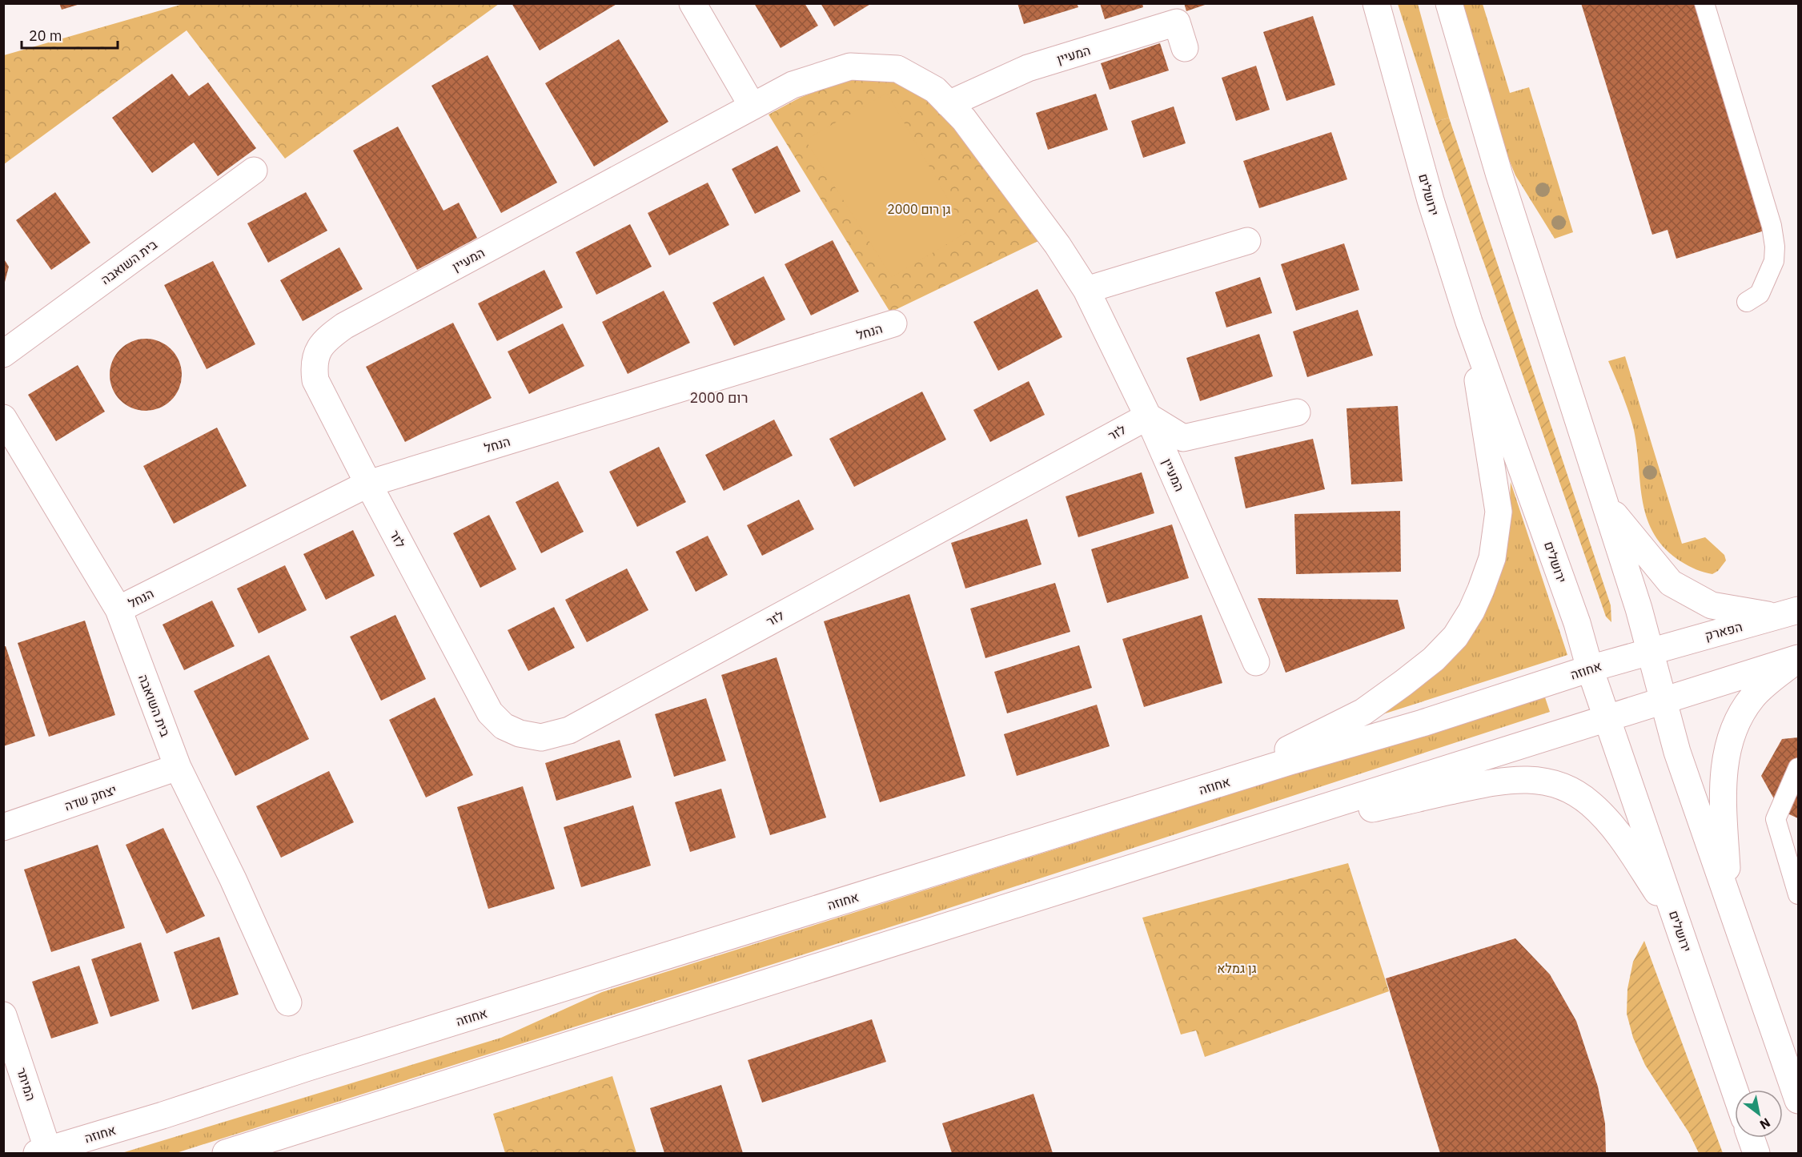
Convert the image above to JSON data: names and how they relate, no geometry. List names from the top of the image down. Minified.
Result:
{"streets":{"main road":["המעיין","ירושלים","בית השואבה","הנחל","לזר","הפארק","אחוזה","יצחק שדה","המיתר"]},"crossings":[["המעיין","הנחל"],["המעיין","לזר"],["ירושלים","אחוזה"],["בית השואבה","הנחל"],["בית השואבה","יצחק שדה"],["הנחל","לזר"],["הפארק","אחוזה"],["אחוזה","המיתר"]],"districts":["רום 2000"],"parks":["גן רום 2000","גן גמלא"],"scale_bar":"20 m","north":"bottom right"}
